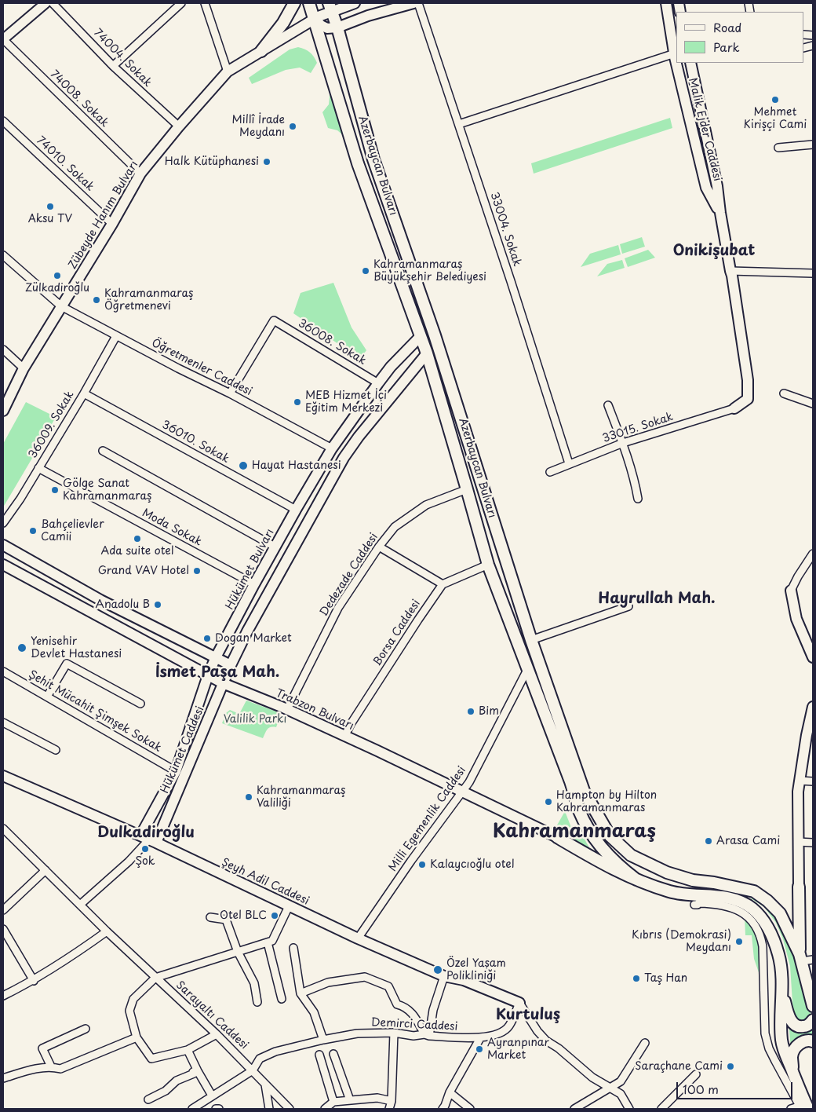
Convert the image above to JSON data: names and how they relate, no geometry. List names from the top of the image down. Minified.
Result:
{"streets":{"main road":["Malik Ejder Caddesi","Azerbaycan Bulvarı","Zübeyde Hanım Bulvarı","Hükümet Bulvarı","Trabzon Bulvarı","Hükümet Caddesi","Şeyh Adil Caddesi"],"street":["74004. Sokak","74008. Sokak","74010. Sokak","33004. Sokak","36008. Sokak","Öğretmenler Caddesi","36009. Sokak","33015. Sokak","36010. Sokak","Moda Sokak","Dedezade Caddesi","Borsa Caddesi","Şehit Mücahit Şimşek Sokak","Milli Egemenlik Caddesi","Sarayaltı Caddesi","Demirci Caddesi"]},"crossings":[["74004. Sokak","Zübeyde Hanım Bulvarı"],["74008. Sokak","Zübeyde Hanım Bulvarı"],["Malik Ejder Caddesi","33015. Sokak"],["74010. Sokak","Zübeyde Hanım Bulvarı"],["Azerbaycan Bulvarı","Zübeyde Hanım Bulvarı"],["Azerbaycan Bulvarı","Hükümet Bulvarı"],["Azerbaycan Bulvarı","Dedezade Caddesi"],["Azerbaycan Bulvarı","Milli Egemenlik Caddesi"],["Zübeyde Hanım Bulvarı","Öğretmenler Caddesi"],["33004. Sokak","33015. Sokak"],["36008. Sokak","Öğretmenler Caddesi"],["36008. Sokak","Hükümet Bulvarı"],["Öğretmenler Caddesi","36009. Sokak"],["Öğretmenler Caddesi","Hükümet Bulvarı"],["36009. Sokak","36010. Sokak"],["36009. Sokak","Moda Sokak"],["36010. Sokak","Hükümet Bulvarı"],["Moda Sokak","Hükümet Bulvarı"],["Hükümet Bulvarı","Trabzon Bulvarı"],["Hükümet Bulvarı","Şehit Mücahit Şimşek Sokak"],["Hükümet Bulvarı","Hükümet Caddesi"],["Hükümet Bulvarı","Şeyh Adil Caddesi"],["Dedezade Caddesi","Trabzon Bulvarı"],["Borsa Caddesi","Trabzon Bulvarı"],["Trabzon Bulvarı","Hükümet Caddesi"],["Trabzon Bulvarı","Milli Egemenlik Caddesi"],["Hükümet Caddesi","Şeyh Adil Caddesi"],["Milli Egemenlik Caddesi","Şeyh Adil Caddesi"],["Şeyh Adil Caddesi","Demirci Caddesi"],["Sarayaltı Caddesi","Demirci Caddesi"]],"districts":["Onikişubat","Hayrullah Mah.","İsmet Paşa Mah.","Kahramanmaraş","Dulkadiroğlu","Kurtuluş"],"parks":["Valilik Parkı"],"places":["Mehmet Kirişçi Cami","Millî İrade Meydanı","Halk Kütüphanesi","Aksu TV","Kahramanmaraş Büyükşehir Belediyesi","Zülkadiroğlu","Kahramanmaraş Öğretmenevi","MEB Hizmet İçi Eğitim Merkezi","Hayat Hastanesi","Gölge Sanat Kahramanmaraş","Bahçelievler Camii","Ada suite otel","Grand VAV Hotel","Anadolu B","Dogan Market","Yenisehir Devlet Hastanesi","Bim","Kahramanmaraş Valiliği","Hampton by Hilton Kahramanmaras","Arasa Cami","Şok","Kalaycıoğlu otel","Otel BLC","Kıbrıs (Demokrasi) Meydanı","Özel Yaşam Polikliniği","Taş Han","Ayranpınar Market","Saraçhane Cami"],"legend":["Road","Park"],"scale_bar":"100 m"}
